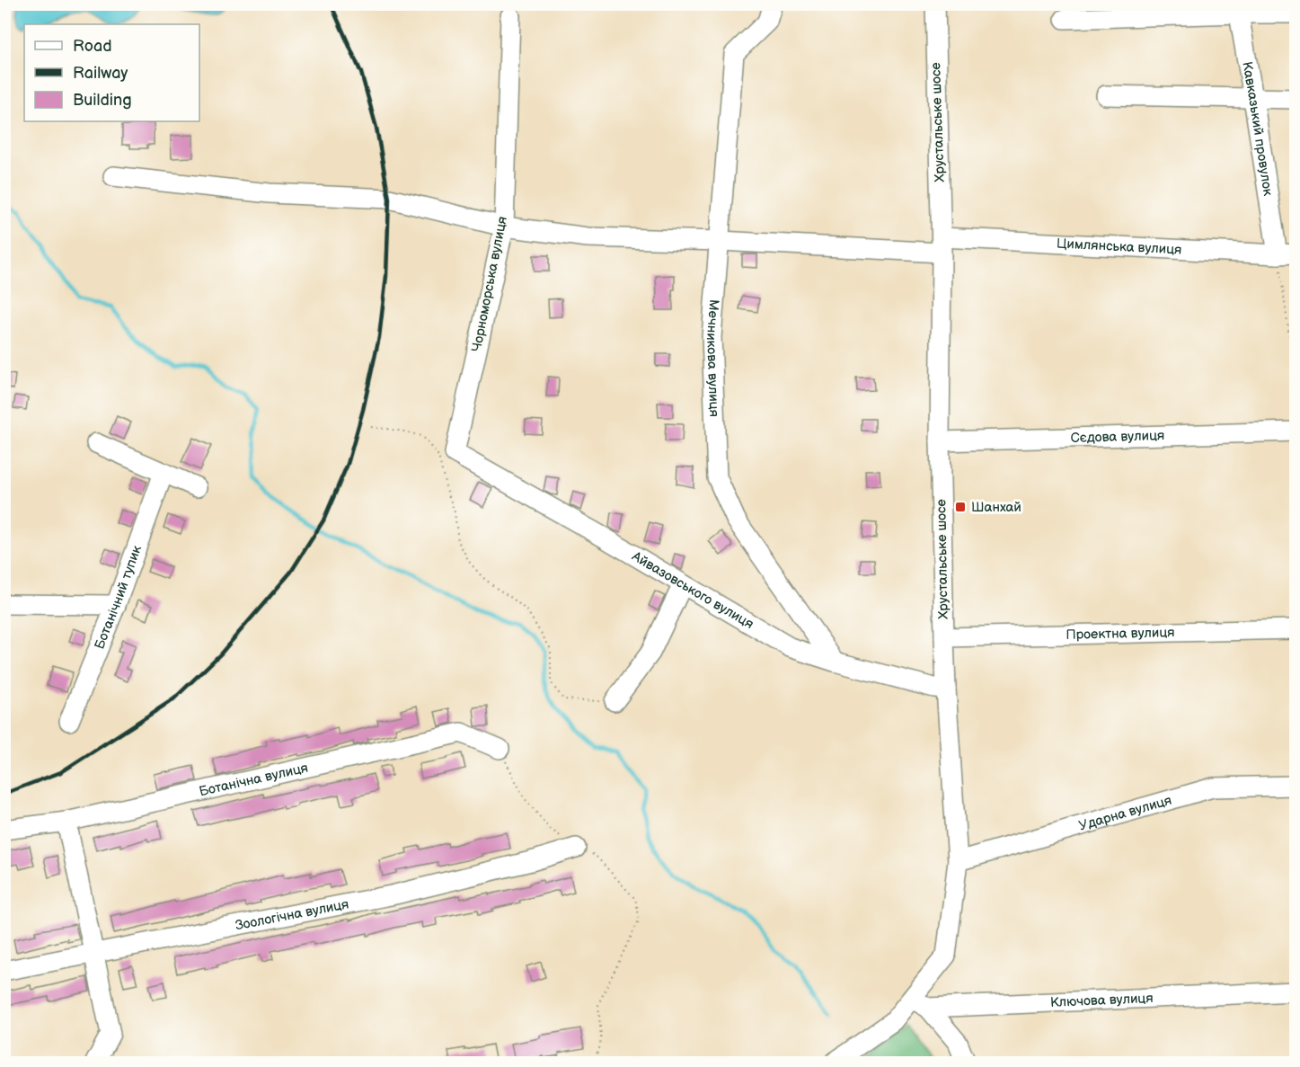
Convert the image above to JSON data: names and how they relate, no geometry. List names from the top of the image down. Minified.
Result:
{"streets":{"street":["Хрустальське шосе","Кавказький провулок","Цимлянська вулиця","Чорноморська вулиця","Мечникова вулиця","Сєдова вулиця","Айвазовського вулиця","Ботанічний тупик","Проектна вулиця","Ботанічна вулиця","Ударна вулиця","Зоологічна вулиця","Ключова вулиця"]},"crossings":[["Хрустальське шосе","Цимлянська вулиця"],["Хрустальське шосе","Сєдова вулиця"],["Хрустальське шосе","Айвазовського вулиця"],["Хрустальське шосе","Проектна вулиця"],["Хрустальське шосе","Ударна вулиця"],["Хрустальське шосе","Ключова вулиця"],["Кавказький провулок","Цимлянська вулиця"],["Цимлянська вулиця","Чорноморська вулиця"],["Цимлянська вулиця","Мечникова вулиця"],["Чорноморська вулиця","Айвазовського вулиця"],["Мечникова вулиця","Айвазовського вулиця"]],"places":{"transit":["Шанхай"]},"legend":["Road","Railway","Building"]}
